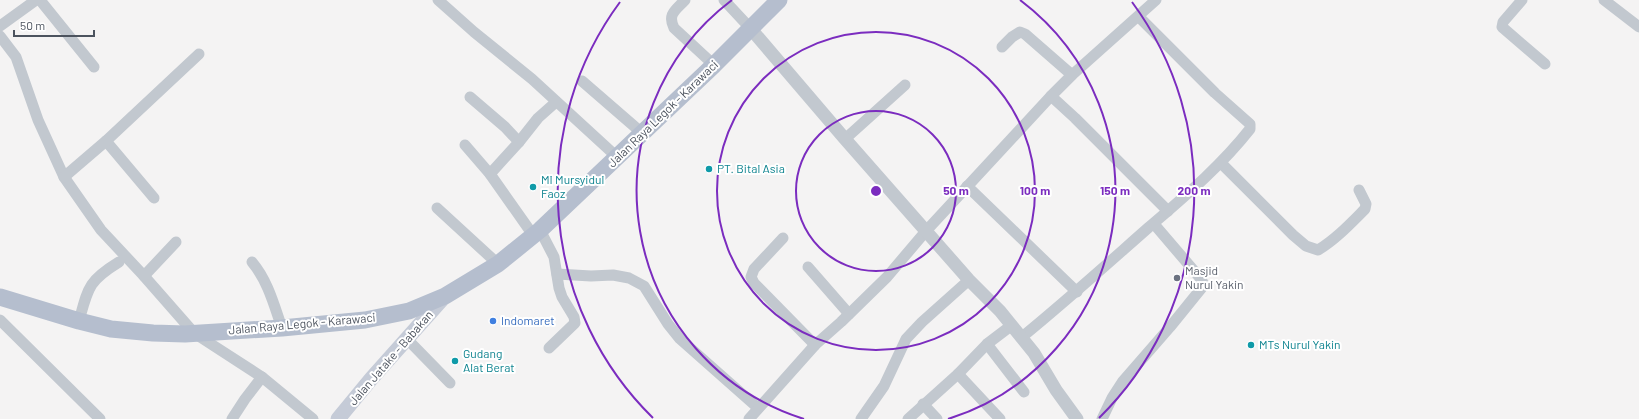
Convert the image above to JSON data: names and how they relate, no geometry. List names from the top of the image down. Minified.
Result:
{"streets":{"main road":["Jalan Raya Legok - Karawaci","Jalan Jatake - Babakan"]},"crossings":[["Jalan Raya Legok - Karawaci","Jalan Jatake - Babakan"]],"places":["PT. Bital Asia","MI Mursyidul Faoz","Masjid Nurul Yakin","Indomaret","MTs Nurul Yakin","Gudang Alat Berat"],"scale_bar":"50 m","rings":["50 m","100 m","150 m","200 m"]}
